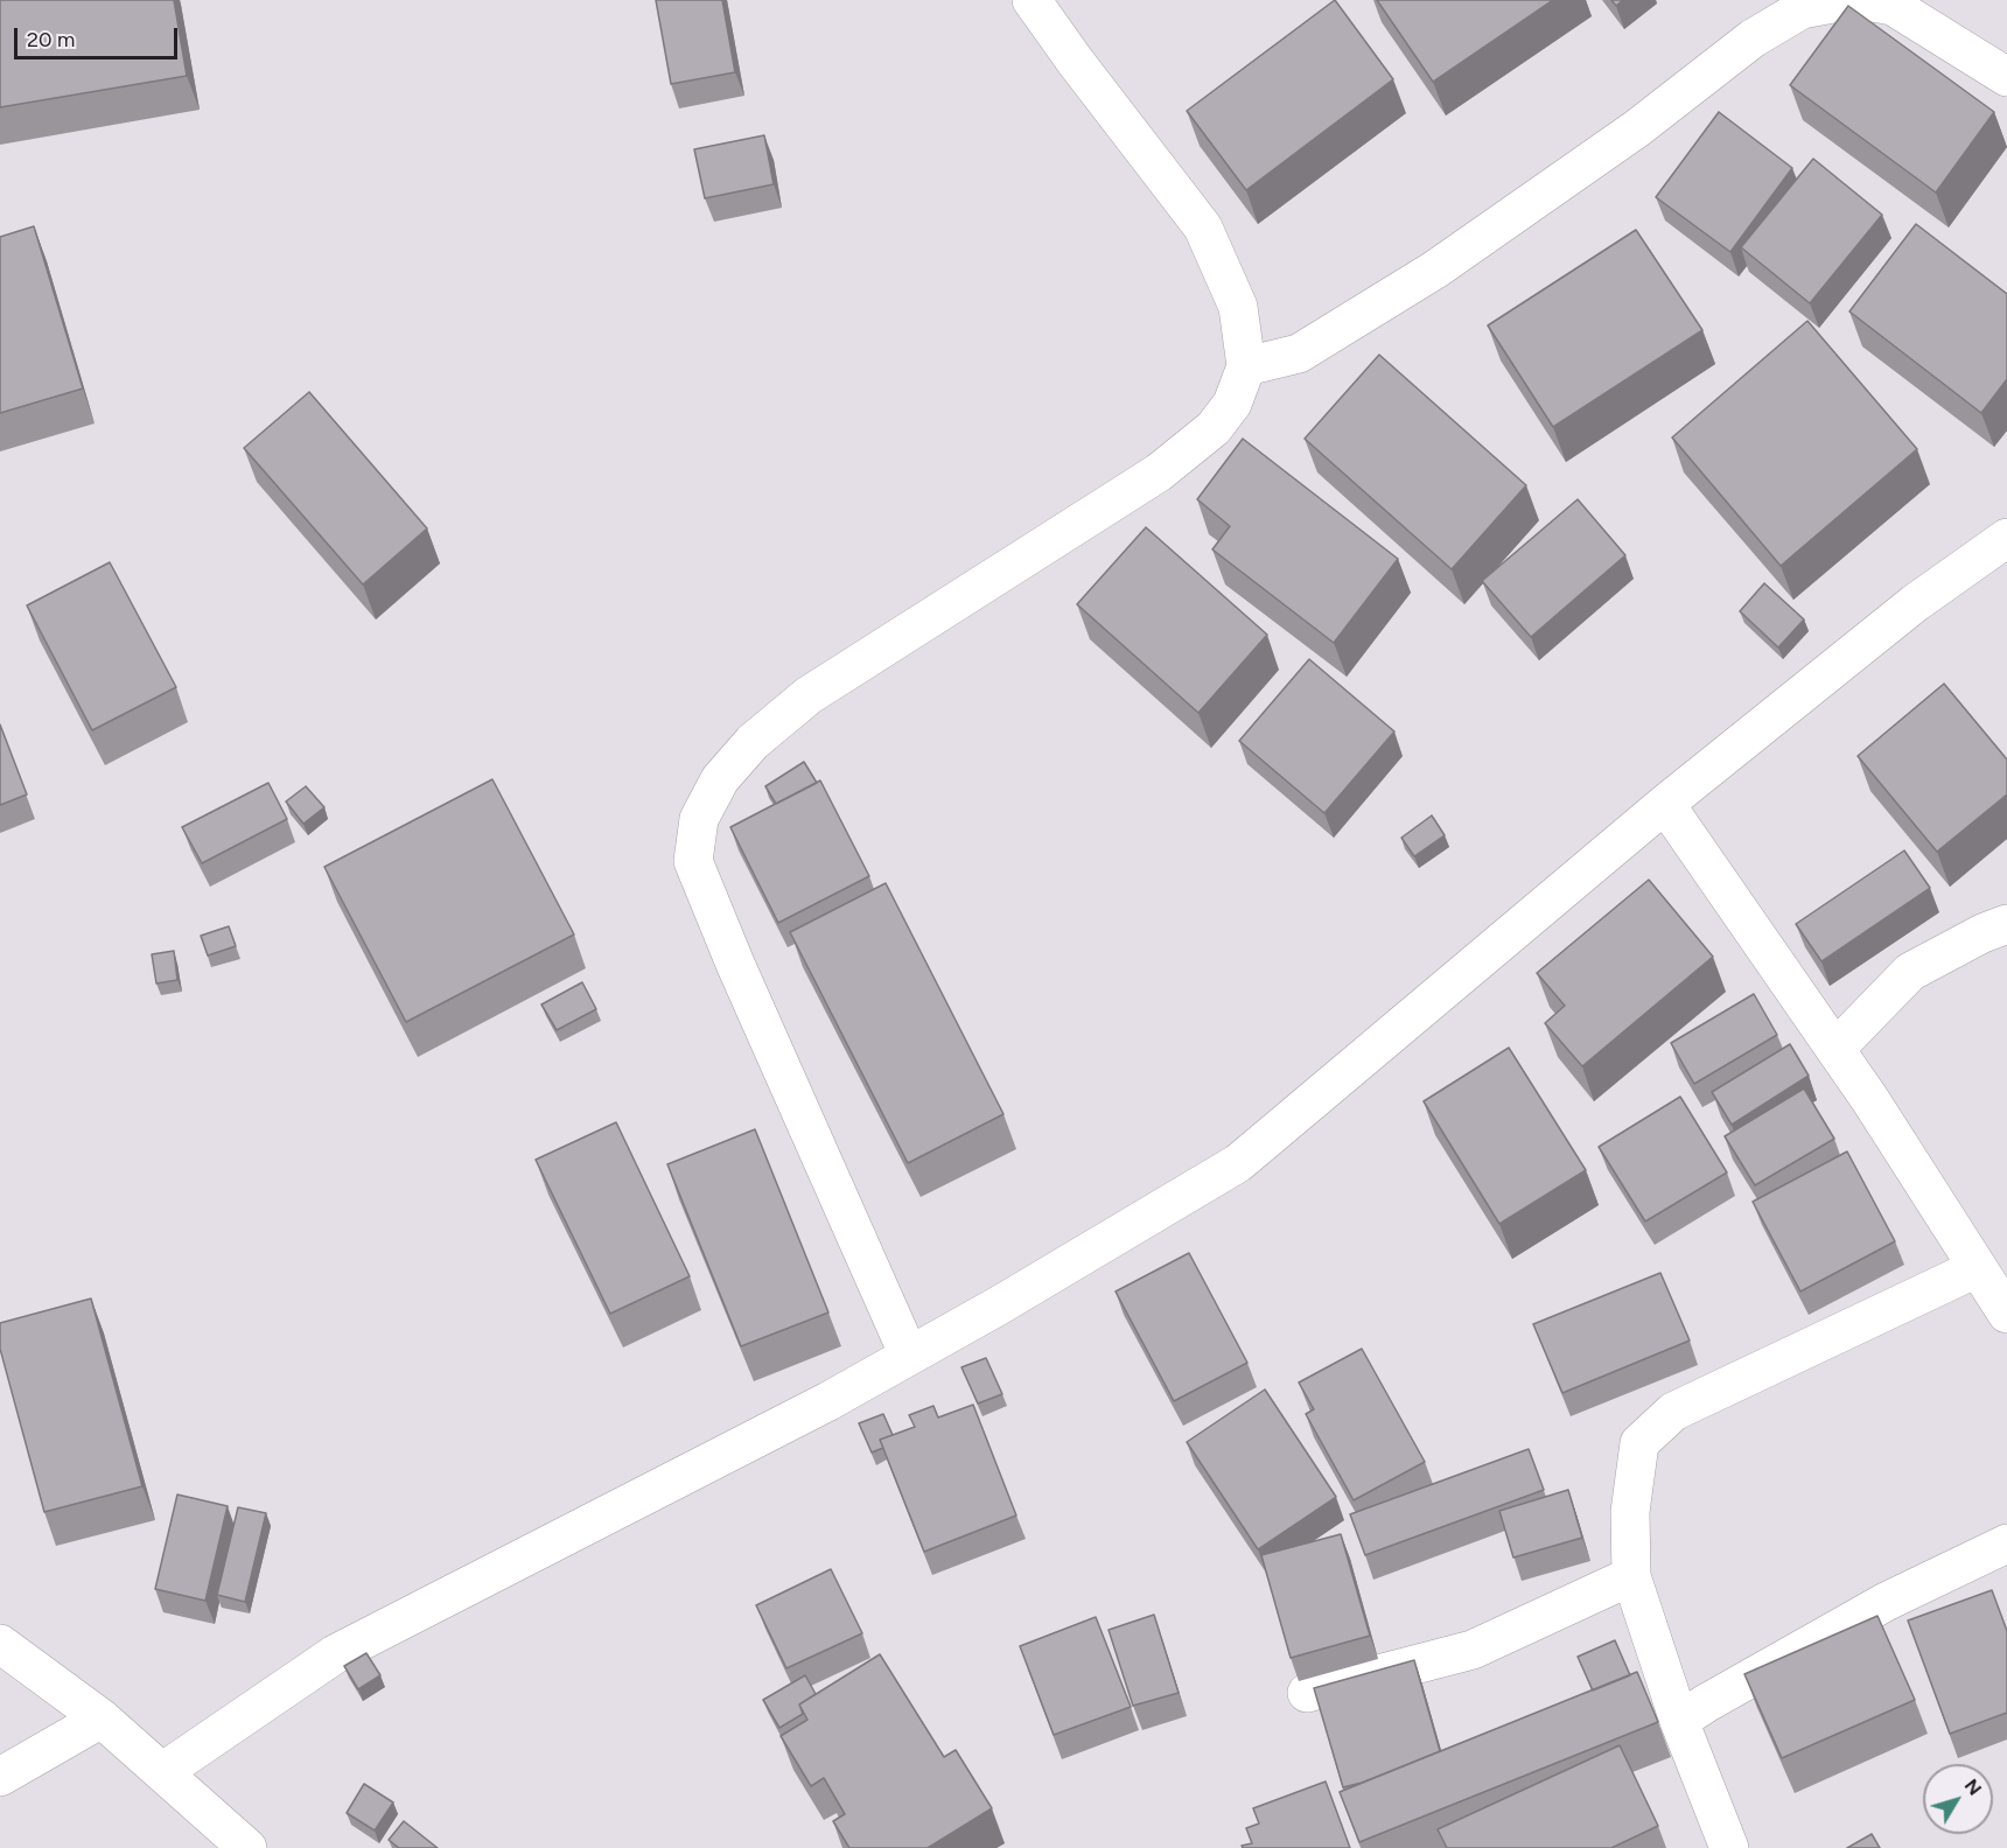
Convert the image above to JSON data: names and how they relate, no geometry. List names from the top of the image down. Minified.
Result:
{"scale_bar":"20 m","north":"top right"}
